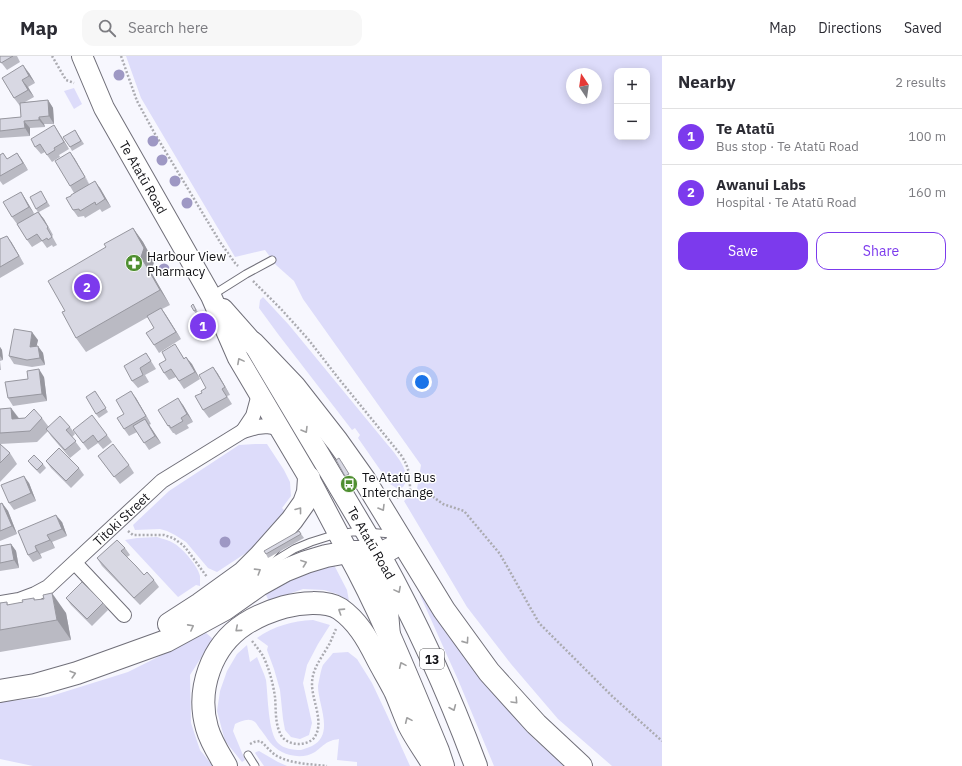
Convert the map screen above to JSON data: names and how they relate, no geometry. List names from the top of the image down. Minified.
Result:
{"streets":{"main road":["Te Atatū Road","13"],"street":["Titoki Street"]},"crossings":[["Te Atatū Road","Titoki Street"]],"places":{"pharmacy":["Harbour View Pharmacy"],"bus stop":["Te Atatū Bus Interchange"]},"north":"top","page":{"header":"Map","search":"Search here","nav":["Map","Directions","Saved"],"heading":["Nearby","2 results"],"map_buttons":["+","−"],"list":[{"mark":"1","name":"Te Atatū","note":"Bus stop · Te Atatū Road","value":"100 m"},{"mark":"2","name":"Awanui Labs","note":"Hospital · Te Atatū Road","value":"160 m"}],"buttons":["Save","Share"],"pins":["2","1"]}}
